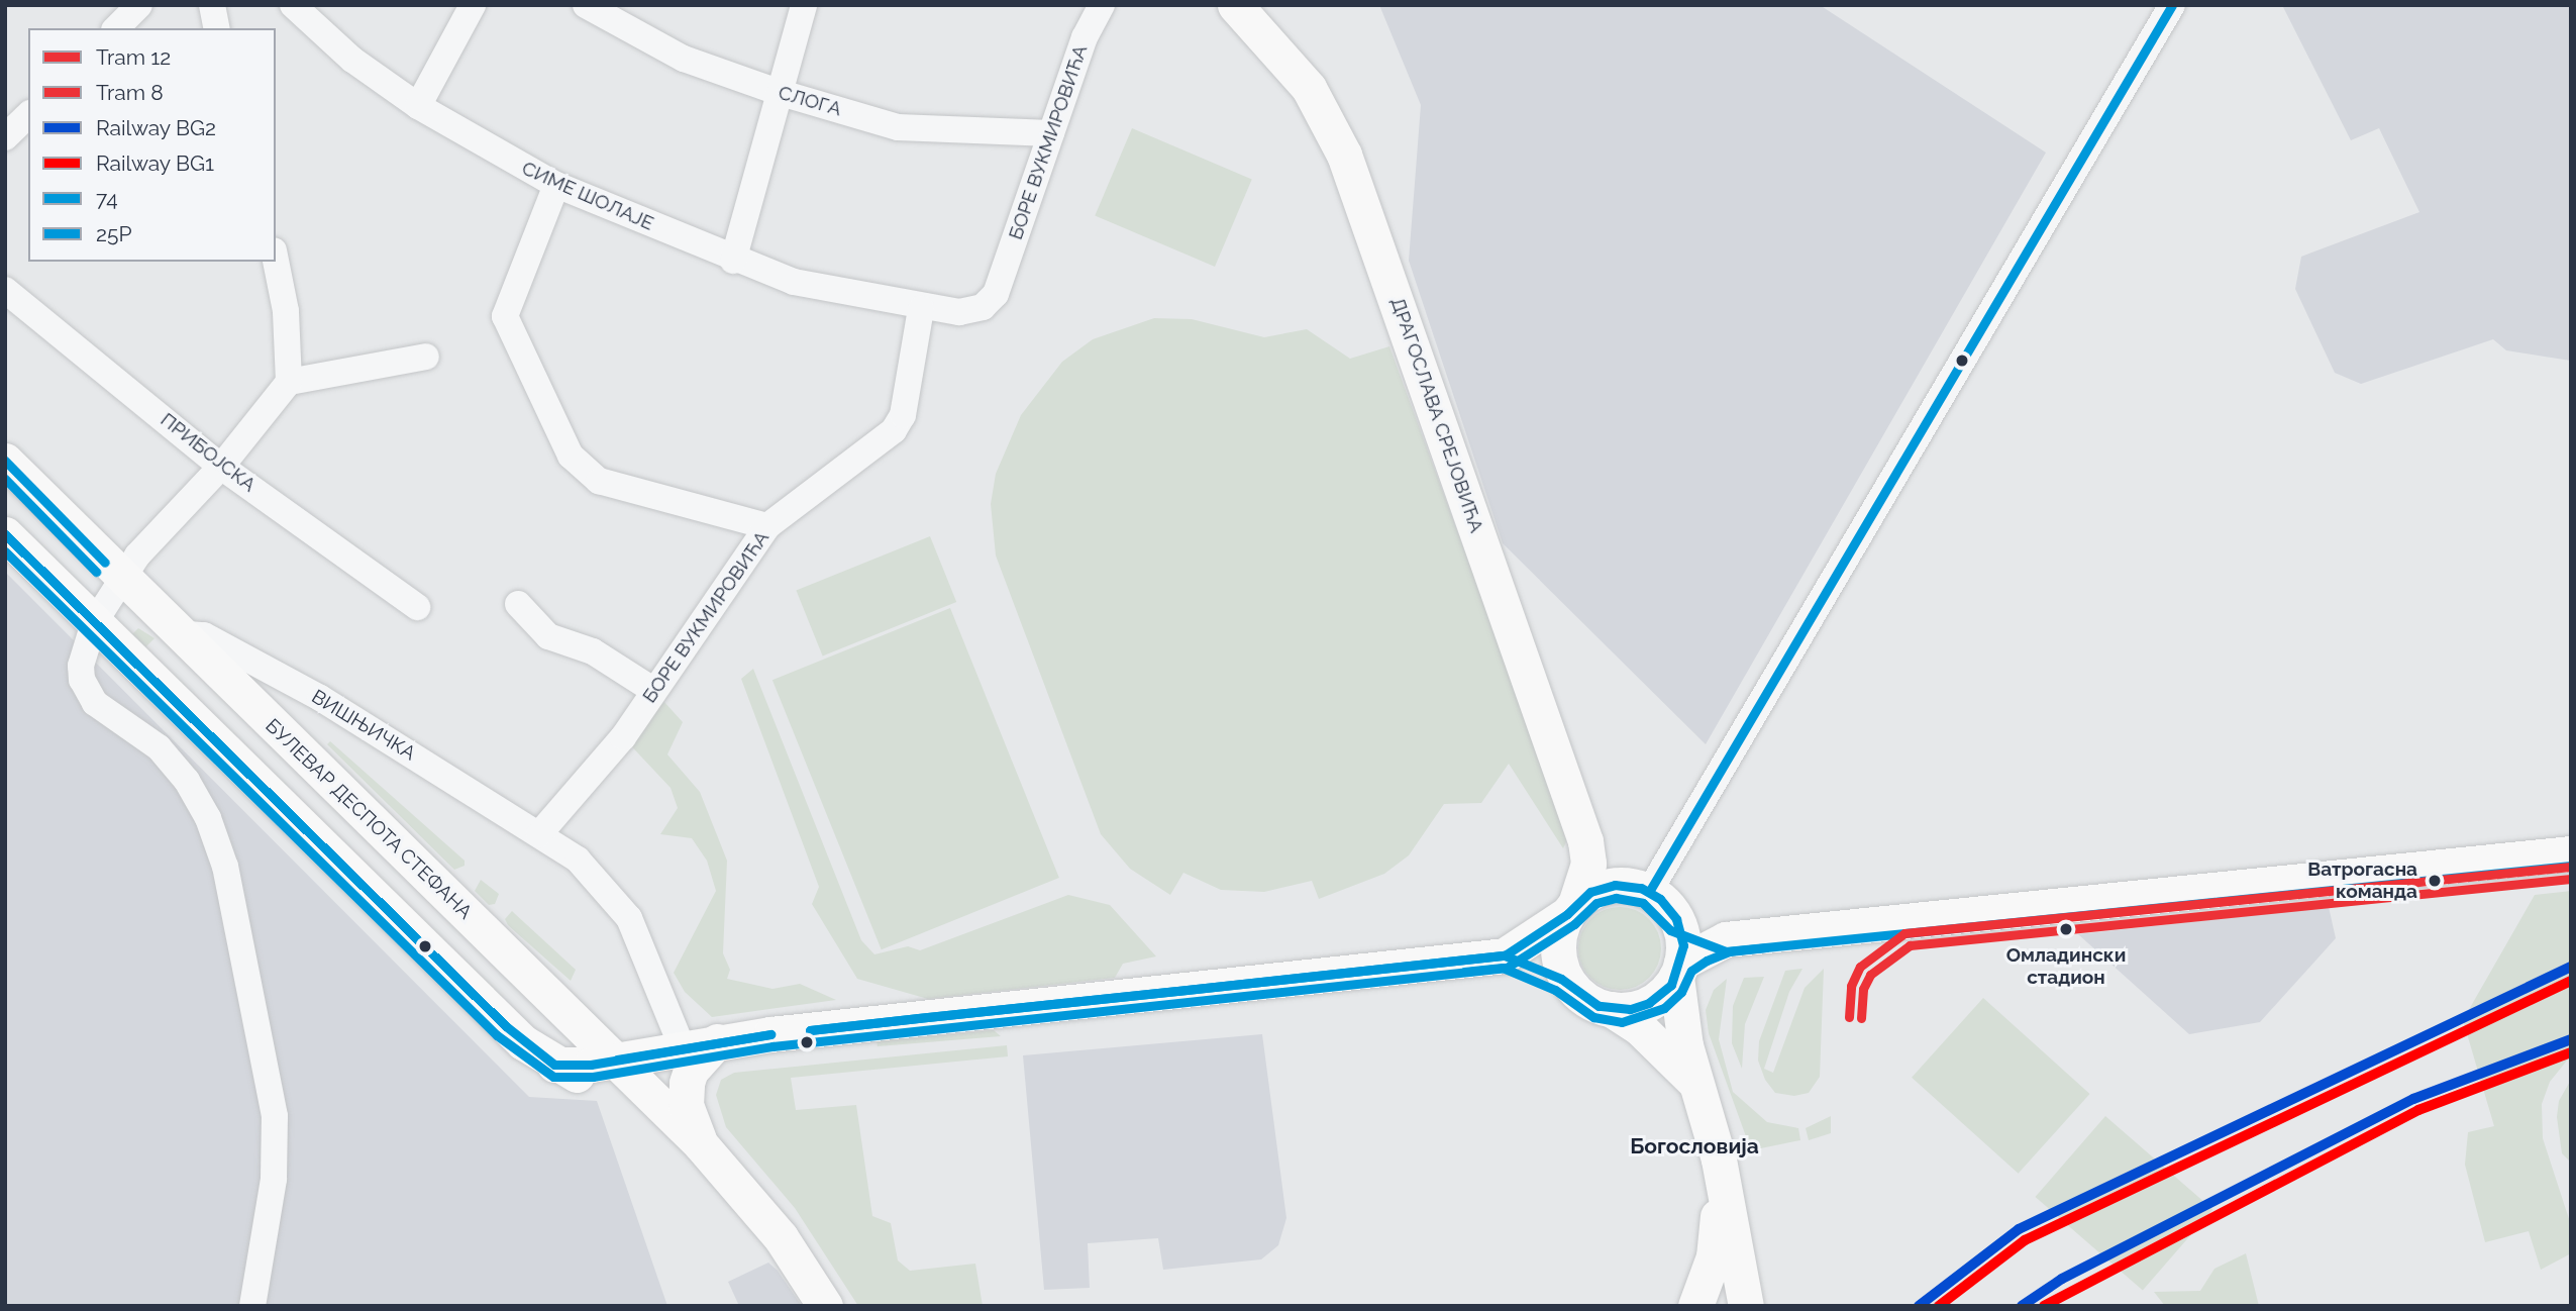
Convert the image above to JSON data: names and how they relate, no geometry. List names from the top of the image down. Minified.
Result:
{"streets":{"main road":["ДРАГОСЛАВА СРЕЈОВИЋА","БУЛЕВАР ДЕСПОТА СТЕФАНА"],"street":["СЛОГА","БОРЕ ВУКМИРОВИЋА","СИМЕ ШОЛАЈЕ","ПРИБОЈСКА","ВИШЊИЧКА"]},"crossings":[["СЛОГА","БОРЕ ВУКМИРОВИЋА"],["БОРЕ ВУКМИРОВИЋА","СИМЕ ШОЛАЈЕ"],["БОРЕ ВУКМИРОВИЋА","ВИШЊИЧКА"],["ВИШЊИЧКА","БУЛЕВАР ДЕСПОТА СТЕФАНА"]],"districts":["Богословија"],"places":["Ватрогасна команда","Омладински стадион"],"lines":["transit line 74","transit line 25P","tram line 12","tram line 8","rail line BG2","rail line BG1"],"legend":["Tram 12","Tram 8","Railway BG2","Railway BG1","74","25P"]}
